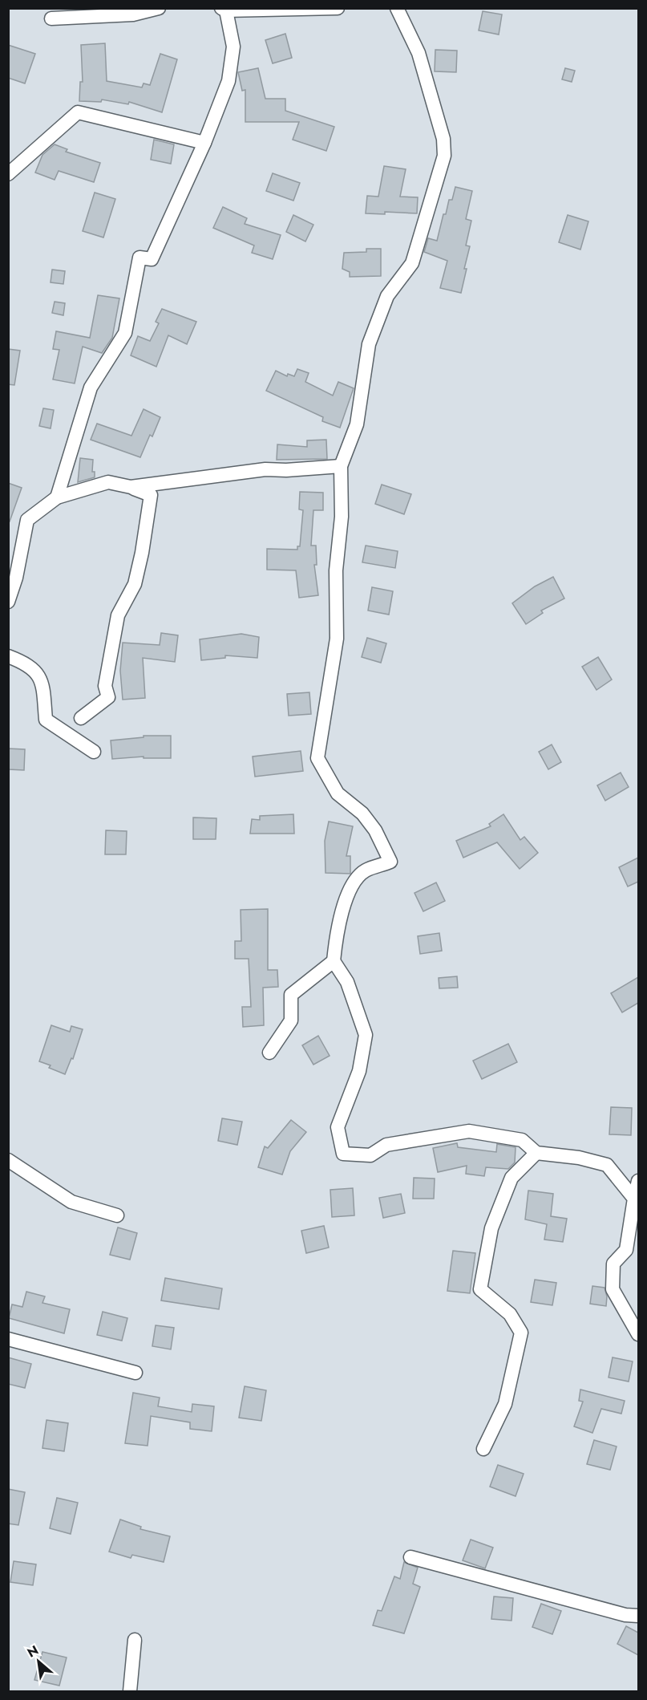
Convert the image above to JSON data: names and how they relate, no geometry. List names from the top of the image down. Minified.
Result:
{"north":"top left"}
